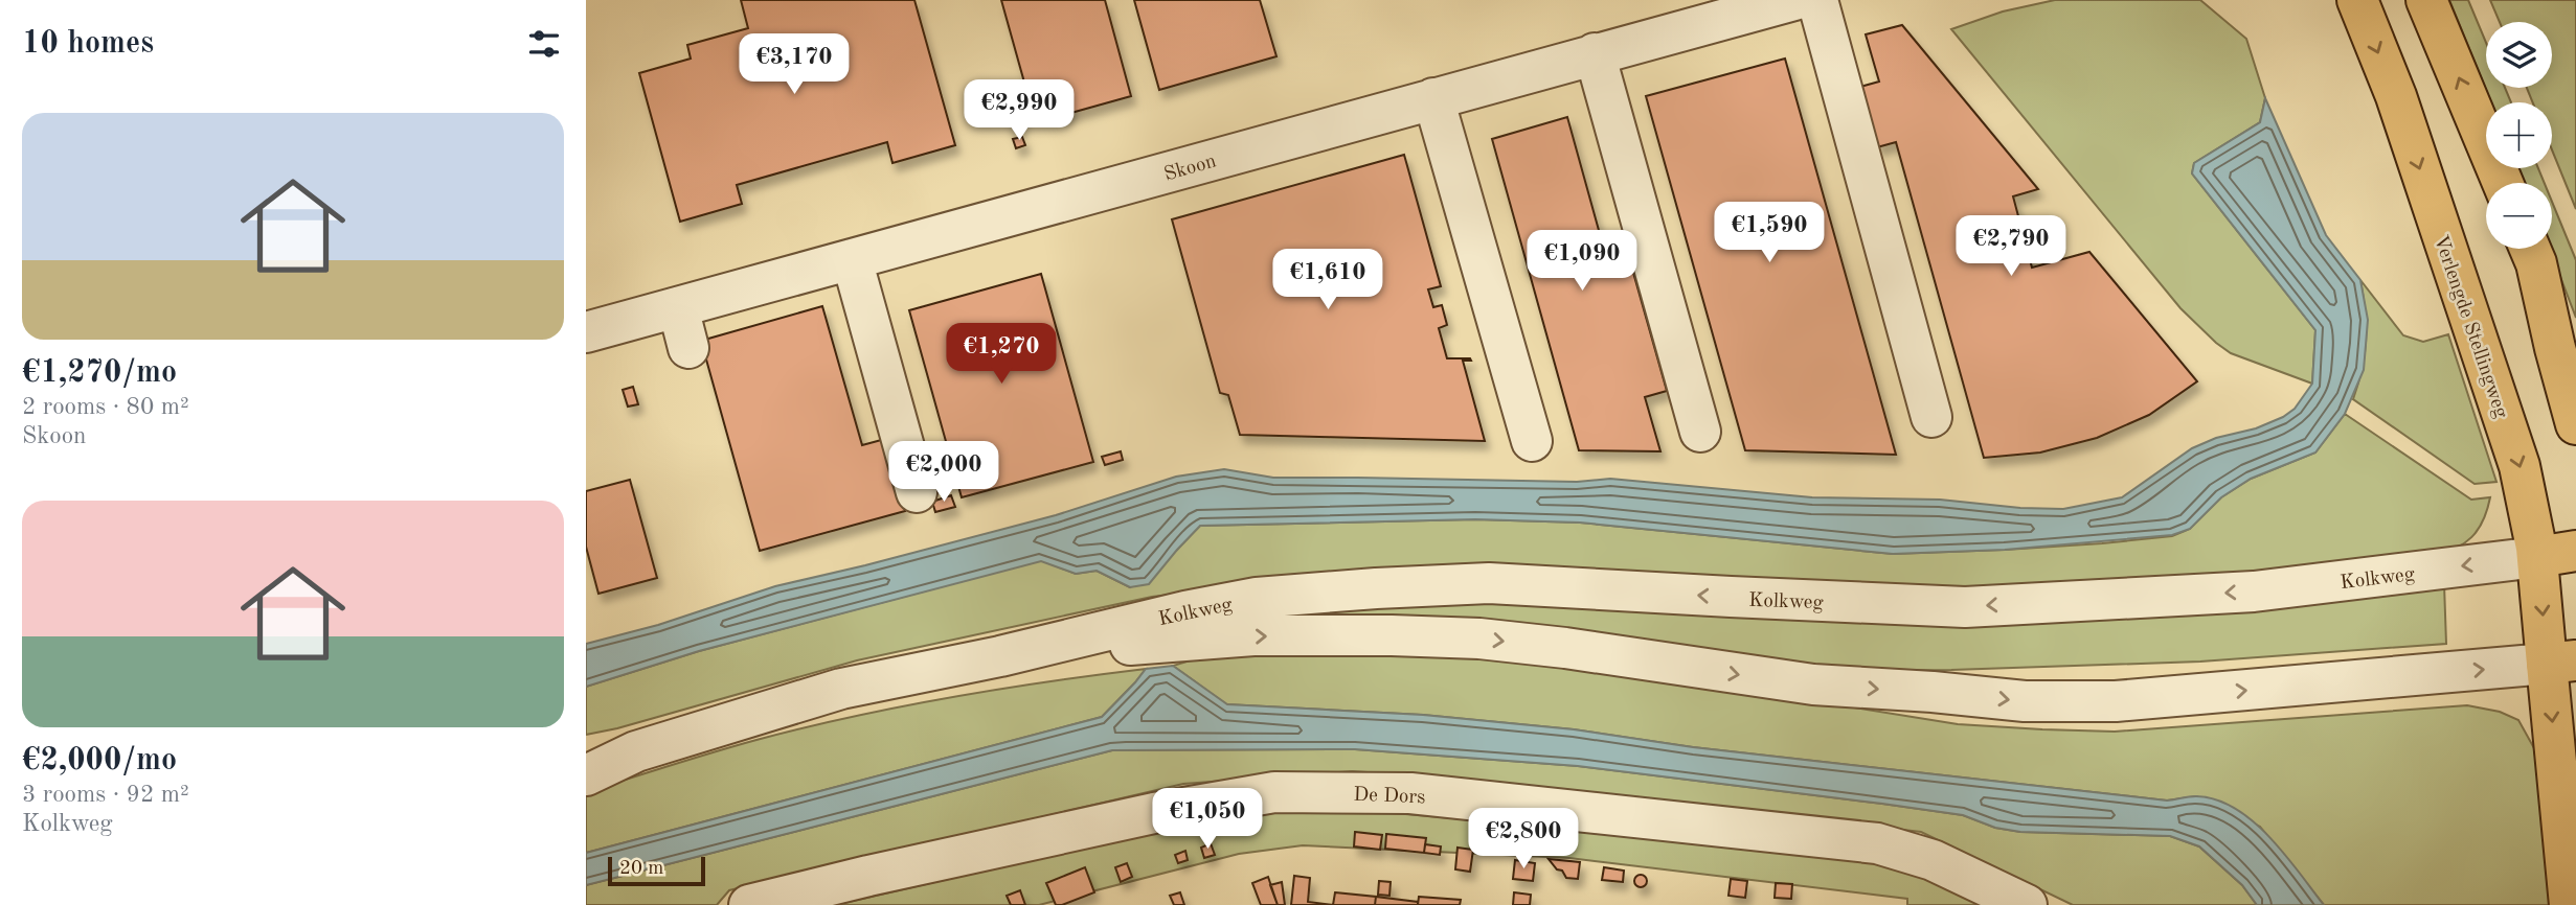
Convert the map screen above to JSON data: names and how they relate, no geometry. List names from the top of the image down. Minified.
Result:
{"streets":{"main road":["Verlengde Stellingweg","Kolkweg"],"street":["Skoon","De Dors"]},"crossings":[["Verlengde Stellingweg","Kolkweg"]],"scale_bar":"20 m","page":{"heading":"10 homes","map_buttons":["+","−"],"price":["€3,170","€2,990","€1,590","€2,790","€1,090","€1,610","€1,270","€2,000","€1,050","€2,800"],"list":[{"name":"€1,270/mo","note":"2 rooms · 80 m² · Skoon"},{"name":"€2,000/mo","note":"3 rooms · 92 m² · Kolkweg"}],"scale":"20 m"}}
